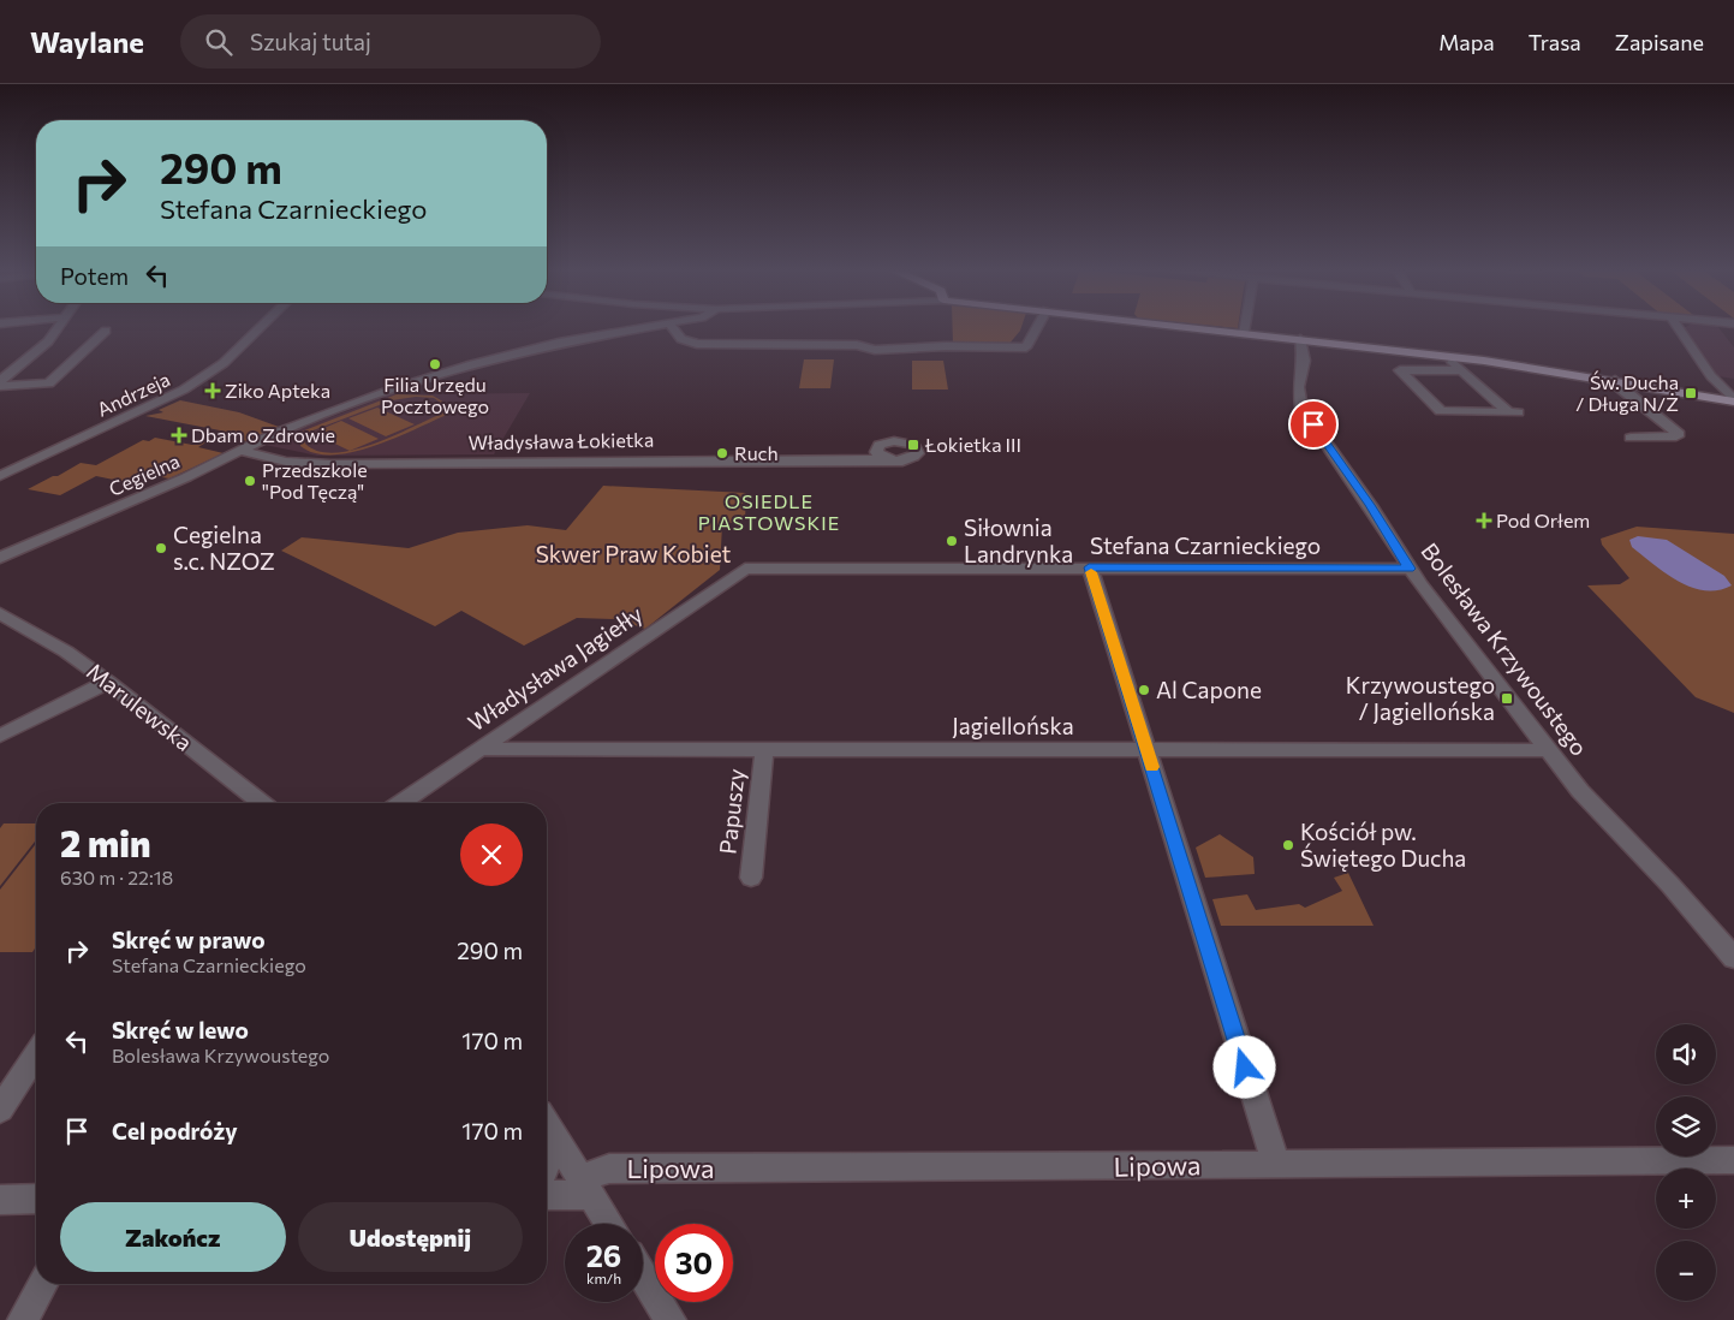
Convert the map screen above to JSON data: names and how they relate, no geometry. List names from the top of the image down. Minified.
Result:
{"streets":{"street":["Andrzeja","Władysława Łokietka","Cegielna","Stefana Czarnieckiego","Bolesława Krzywoustego","Władysława Jagiełły","Marulewska","Jagiellońska","Papuszy","Lipowa"]},"crossings":[["Władysława Łokietka","Cegielna"],["Stefana Czarnieckiego","Bolesława Krzywoustego"],["Stefana Czarnieckiego","Władysława Jagiełły"],["Bolesława Krzywoustego","Jagiellońska"],["Władysława Jagiełły","Jagiellońska"],["Jagiellońska","Papuszy"]],"districts":["OSIEDLE PIASTOWSKIE"],"parks":["Skwer Praw Kobiet"],"places":{"other":["Filia Urzędu Pocztowego","Ruch","Przedszkole \"Pod Tęczą\"","Siłownia Landrynka","Cegielna s.c. NZOZ","Al Capone","Kościół pw. Świętego Ducha"],"health":["Ziko Apteka","Dbam o Zdrowie","Pod Orłem"],"transit":["Św. Ducha / Długa N/Ż","Łokietka III","Krzywoustego / Jagiellońska"]},"page":{"header":"Waylane","search":"Szukaj tutaj","nav":["Mapa","Trasa","Zapisane"],"turn":["290 m","Stefana Czarnieckiego"],"then":"Potem","heading":["2 min","630 m · 22:18"],"list":[{"name":"Skręć w prawo","note":"Stefana Czarnieckiego","value":"290 m"},{"name":"Skręć w lewo","note":"Bolesława Krzywoustego","value":"170 m"},{"name":"Cel podróży","value":"170 m"}],"map_buttons":["+","−"],"buttons":["Zakończ","Udostępnij"],"speed":"26 km/h","limit":"30"}}
